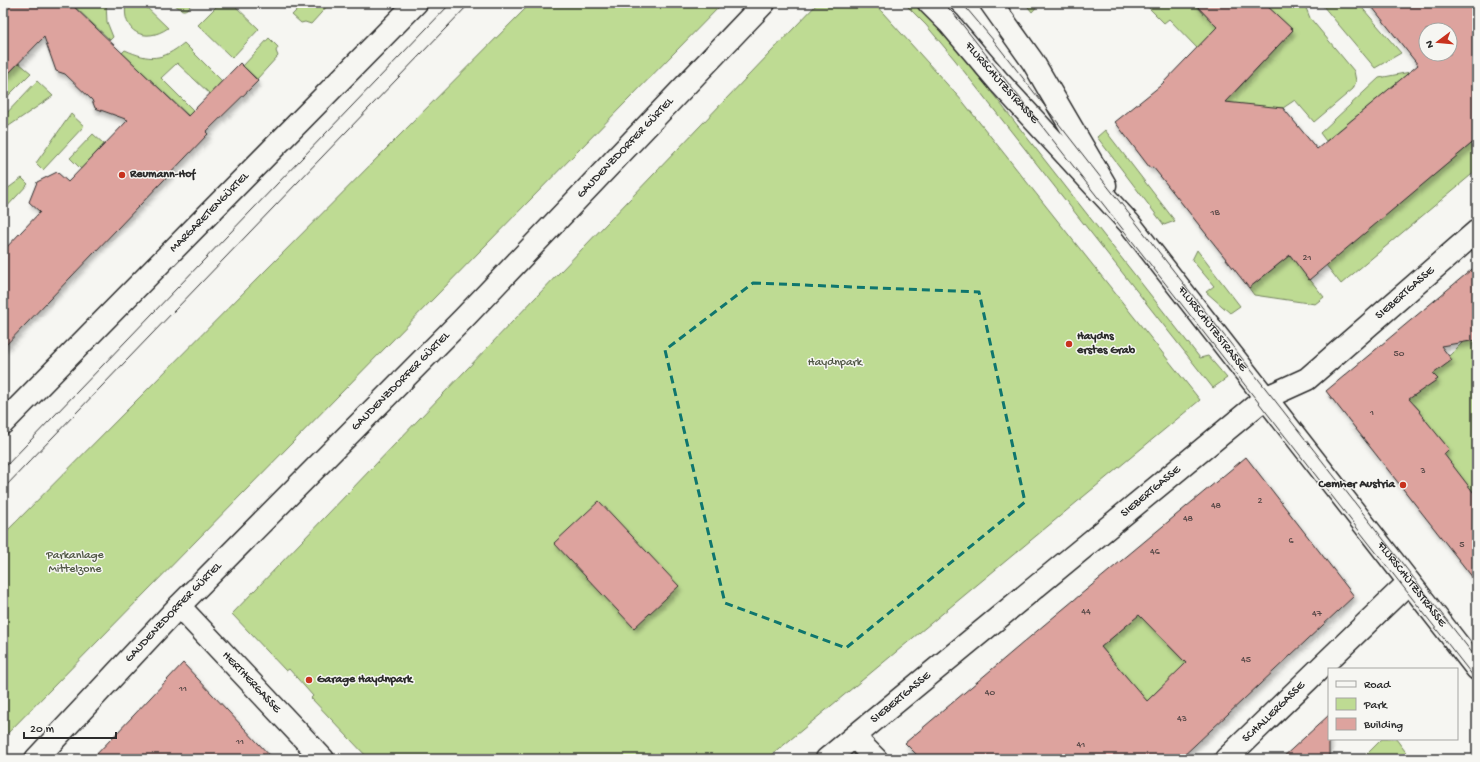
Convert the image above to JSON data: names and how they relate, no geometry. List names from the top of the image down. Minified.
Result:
{"streets":{"street":["FLURSCHÜTZSTRASSE","GAUDENZDORFER GÜRTEL","MARGARETENGÜRTEL","SIEBERTGASSE","HERTHERGASSE","SCHALLERGASSE"]},"crossings":[["FLURSCHÜTZSTRASSE","SIEBERTGASSE"],["FLURSCHÜTZSTRASSE","SCHALLERGASSE"],["GAUDENZDORFER GÜRTEL","HERTHERGASSE"]],"parks":["Haydnpark","Parkanlage Mittelzone"],"places":["Reumann-Hof","Haydns erstes Grab","Cemher Austria","Garage Haydnpark"],"house_numbers":["1B","21","50","1","3","2","48","48","6","5","46","44","47","45","11","40","43","11","41"],"legend":["Road","Park","Building"],"scale_bar":"20 m","north":"left"}
